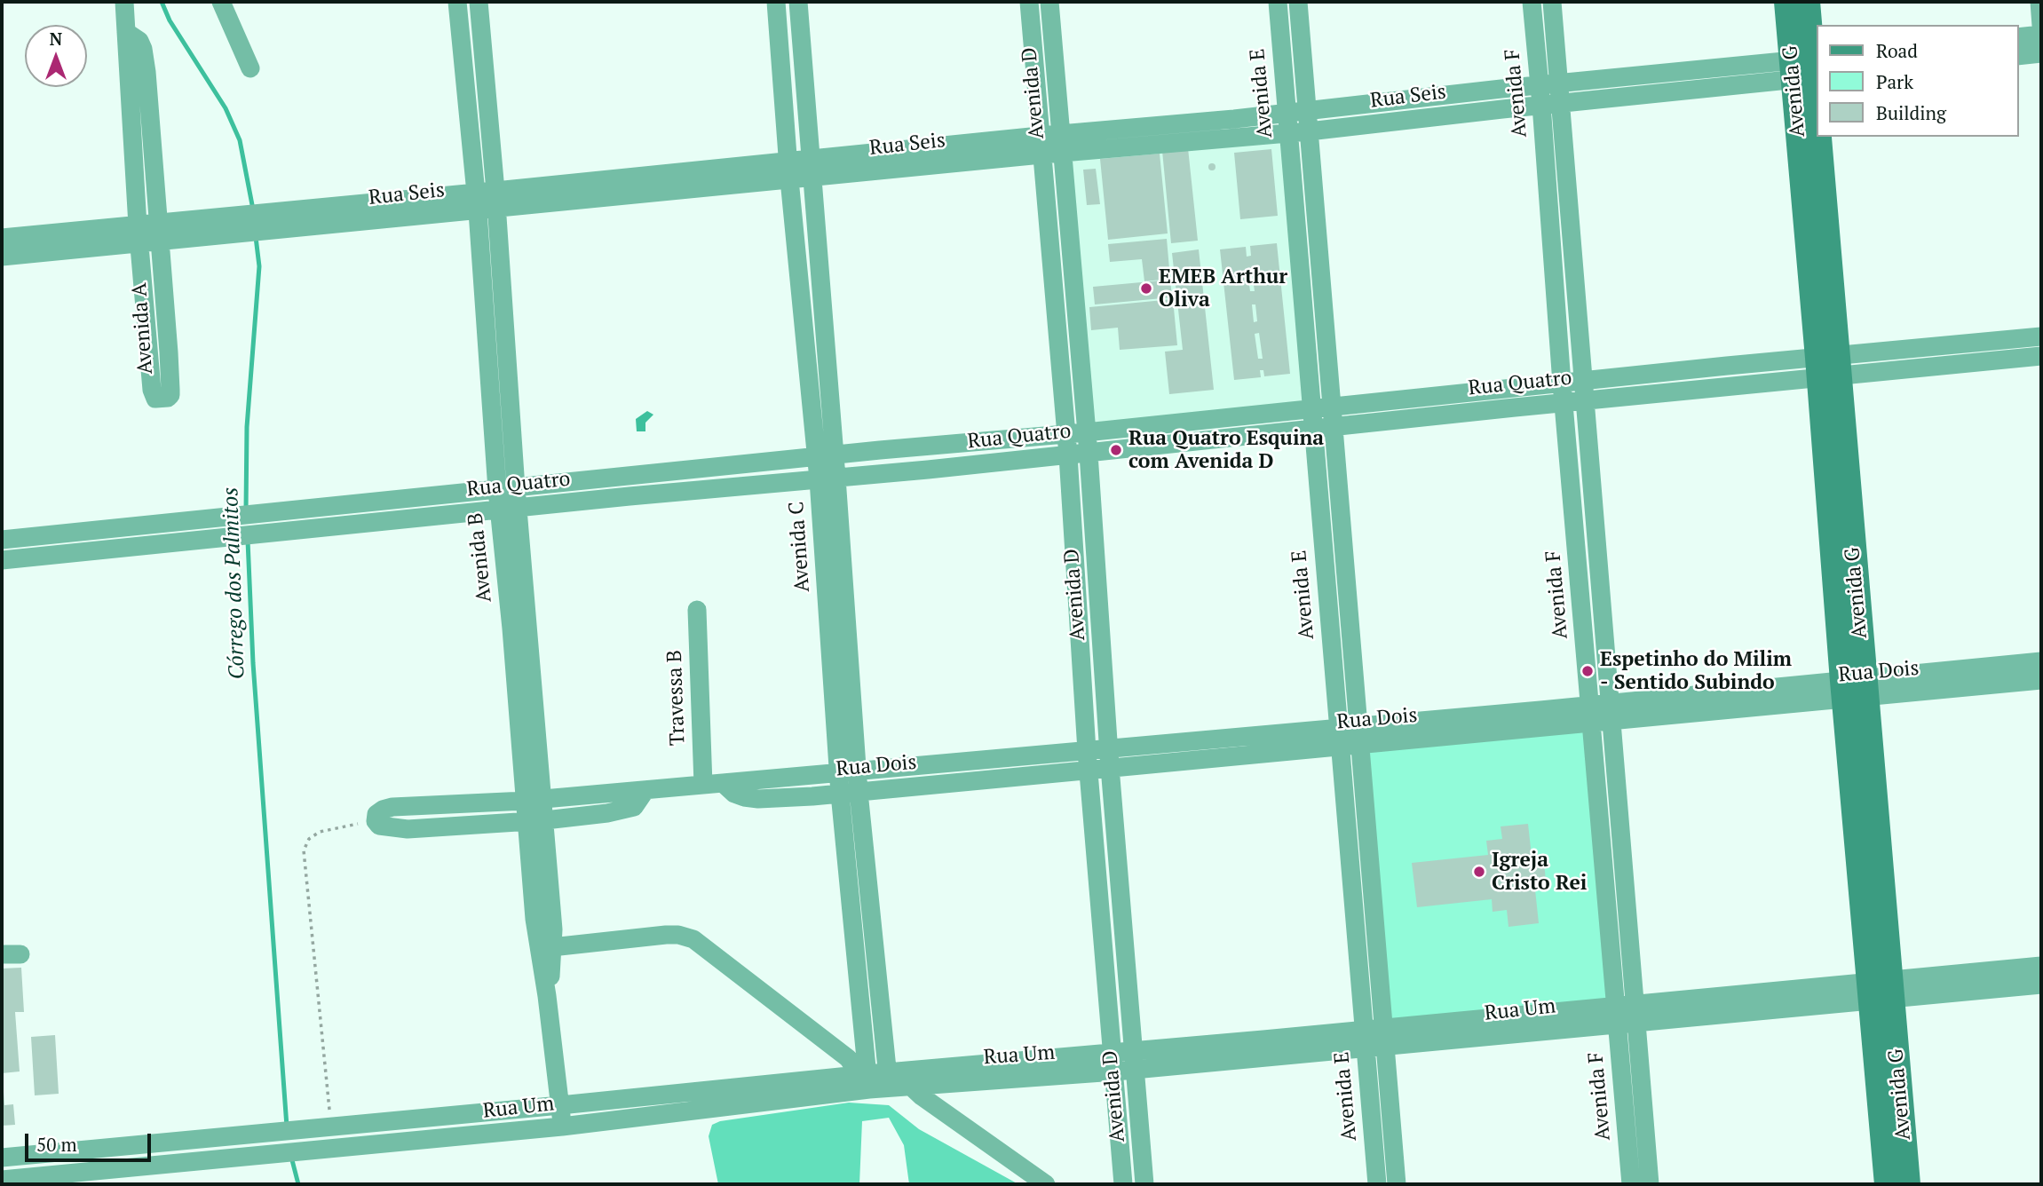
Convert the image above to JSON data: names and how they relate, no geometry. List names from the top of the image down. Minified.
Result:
{"streets":{"street":["Avenida G","Avenida D","Avenida E","Avenida F","Rua Seis","Avenida A","Rua Quatro","Avenida C","Avenida B","Rua Dois","Travessa B","Rua Um"]},"crossings":[["Avenida G","Rua Seis"],["Avenida G","Rua Quatro"],["Avenida G","Rua Dois"],["Avenida G","Rua Um"],["Avenida D","Rua Seis"],["Avenida D","Rua Quatro"],["Avenida D","Rua Dois"],["Avenida D","Rua Um"],["Avenida E","Rua Seis"],["Avenida E","Rua Quatro"],["Avenida E","Rua Dois"],["Avenida E","Rua Um"],["Avenida F","Rua Seis"],["Avenida F","Rua Quatro"],["Avenida F","Rua Dois"],["Avenida F","Rua Um"],["Rua Seis","Avenida A"],["Rua Seis","Avenida C"],["Rua Seis","Avenida B"],["Rua Quatro","Avenida C"],["Rua Quatro","Avenida B"],["Avenida C","Rua Dois"],["Avenida C","Rua Um"],["Avenida B","Rua Dois"],["Avenida B","Rua Um"],["Rua Dois","Travessa B"]],"water":["Córrego dos Palmitos"],"places":["EMEB Arthur Oliva","Rua Quatro Esquina com Avenida D","Espetinho do Milim - Sentido Subindo","Igreja Cristo Rei"],"legend":["Road","Park","Building"],"scale_bar":"50 m","north":"top"}
